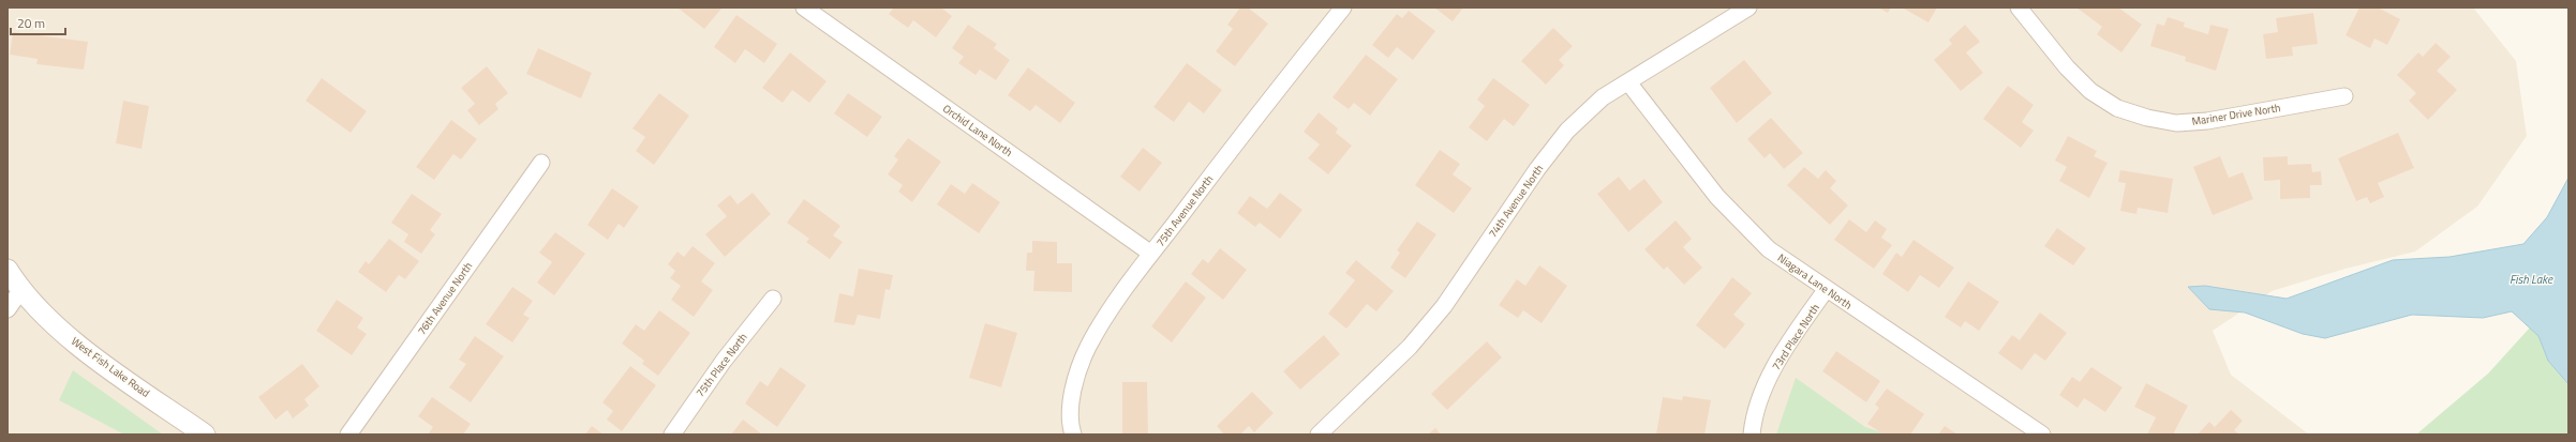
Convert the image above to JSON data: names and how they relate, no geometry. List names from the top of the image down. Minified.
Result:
{"streets":{"street":["Mariner Drive North","Orchid Lane North","74th Avenue North","75th Avenue North","Niagara Lane North","76th Avenue North","73rd Place North","75th Place North","West Fish Lake Road"]},"crossings":[["Orchid Lane North","75th Avenue North"],["74th Avenue North","Niagara Lane North"],["Niagara Lane North","73rd Place North"]],"water":["Fish Lake"],"scale_bar":"20 m"}
